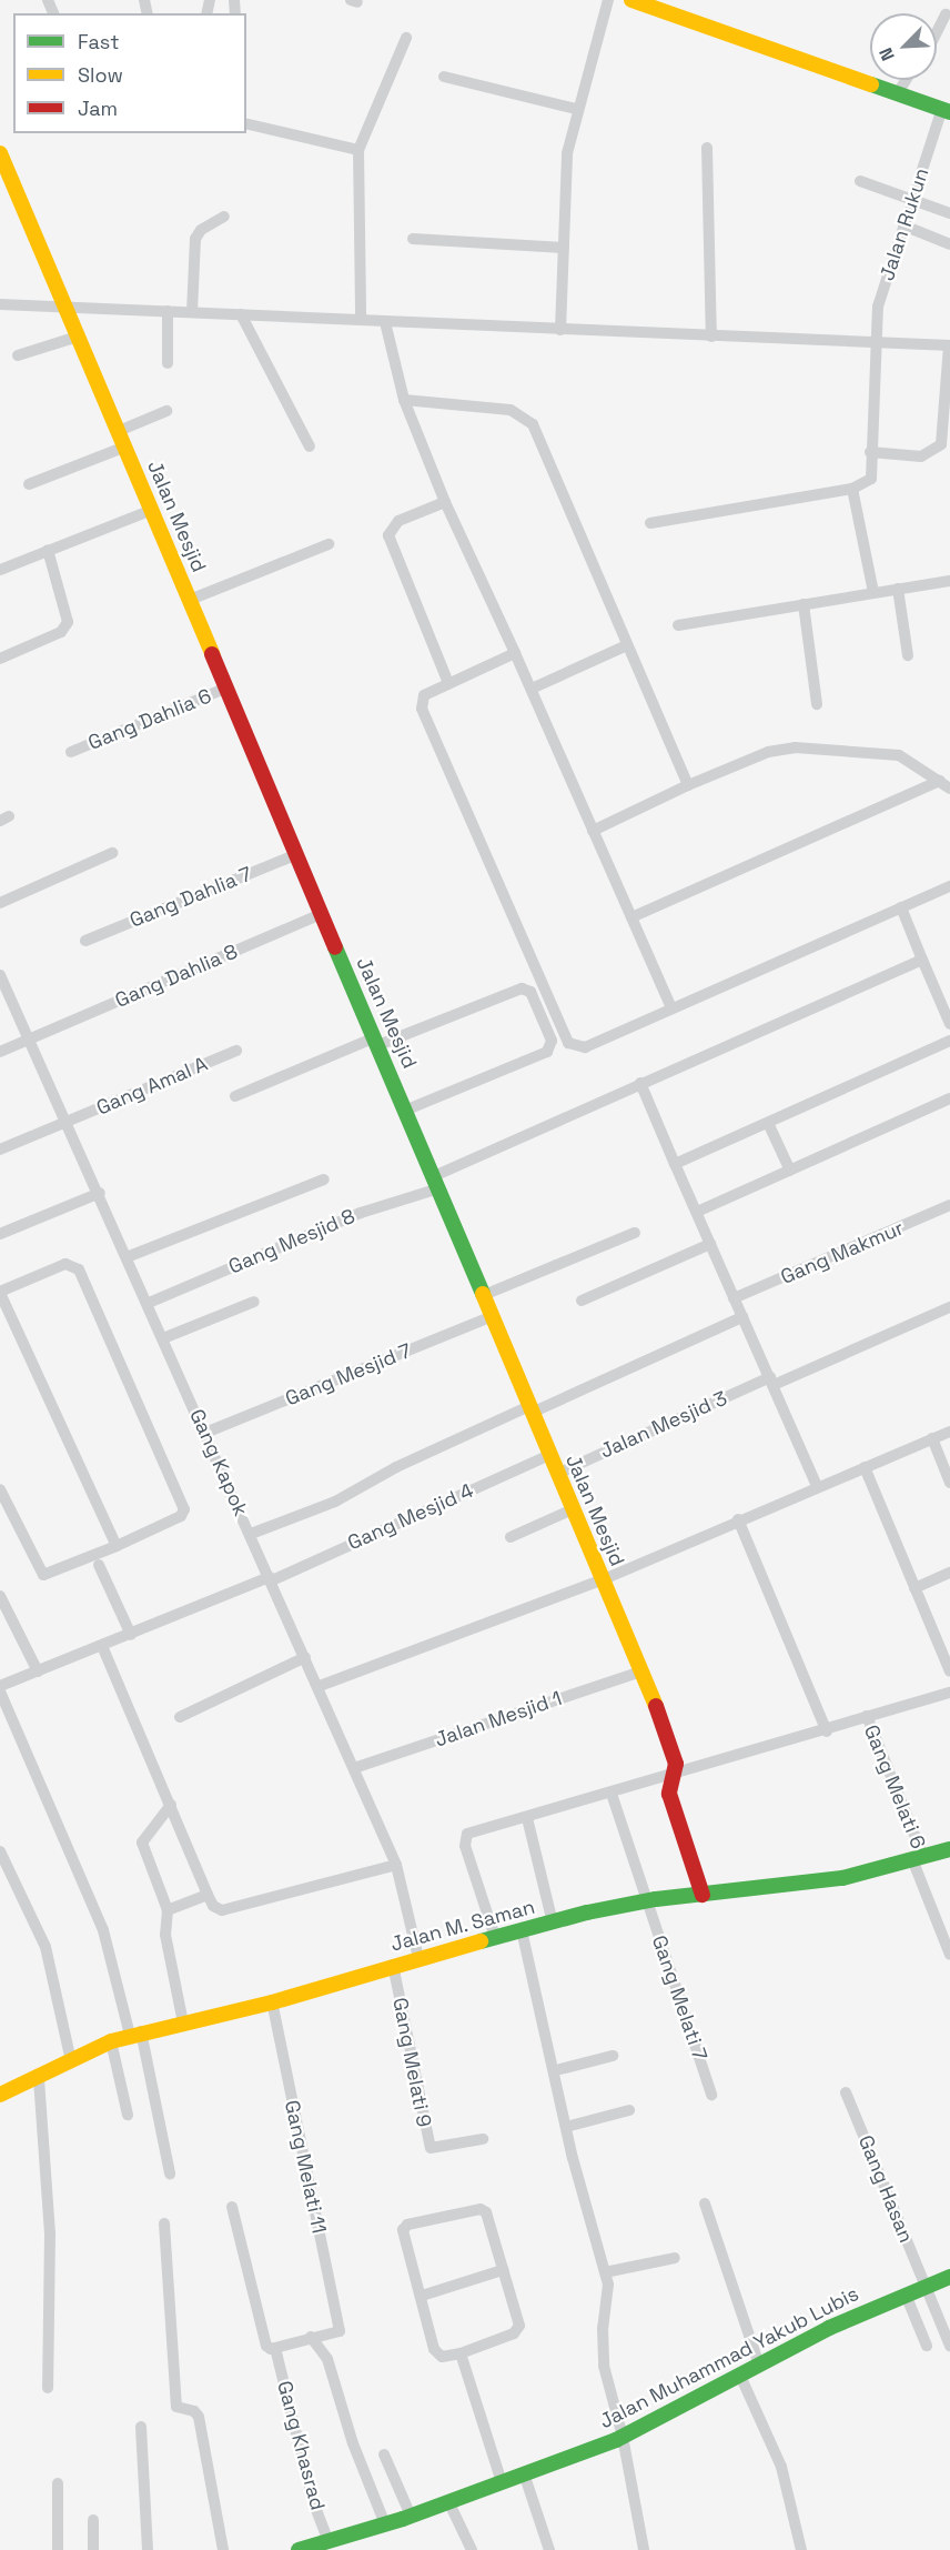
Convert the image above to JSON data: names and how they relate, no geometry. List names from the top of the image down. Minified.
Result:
{"streets":{"main road":["Jalan Mesjid","Jalan M. Saman","Jalan Muhammad Yakub Lubis"],"street":["Jalan Rukun","Gang Dahlia 6","Gang Dahlia 7","Gang Dahlia 8","Gang Amal A","Gang Mesjid 8","Gang Makmur","Gang Mesjid 7","Jalan Mesjid 3","Gang Kapok","Gang Mesjid 4","Jalan Mesjid 1","Gang Melati 6","Gang Melati 7","Gang Melati 9","Gang Melati 11","Gang Hasan","Gang Khasrad"]},"crossings":[["Jalan Mesjid","Gang Dahlia 6"],["Jalan Mesjid","Gang Dahlia 7"],["Jalan Mesjid","Gang Dahlia 8"],["Jalan Mesjid","Gang Mesjid 8"],["Jalan Mesjid","Gang Mesjid 7"],["Jalan Mesjid","Jalan Mesjid 3"],["Jalan Mesjid","Gang Mesjid 4"],["Jalan Mesjid","Jalan Mesjid 1"],["Jalan Mesjid","Jalan M. Saman"],["Gang Dahlia 8","Gang Kapok"],["Gang Amal A","Gang Kapok"],["Gang Mesjid 8","Gang Kapok"],["Gang Mesjid 7","Gang Kapok"],["Gang Kapok","Gang Mesjid 4"],["Gang Kapok","Jalan Mesjid 1"],["Gang Kapok","Jalan M. Saman"],["Gang Melati 6","Jalan M. Saman"],["Jalan M. Saman","Gang Melati 7"],["Jalan M. Saman","Gang Melati 9"],["Jalan M. Saman","Gang Melati 11"],["Gang Hasan","Jalan Muhammad Yakub Lubis"],["Jalan Muhammad Yakub Lubis","Gang Khasrad"]],"legend":["Fast","Slow","Jam"],"north":"bottom left"}
